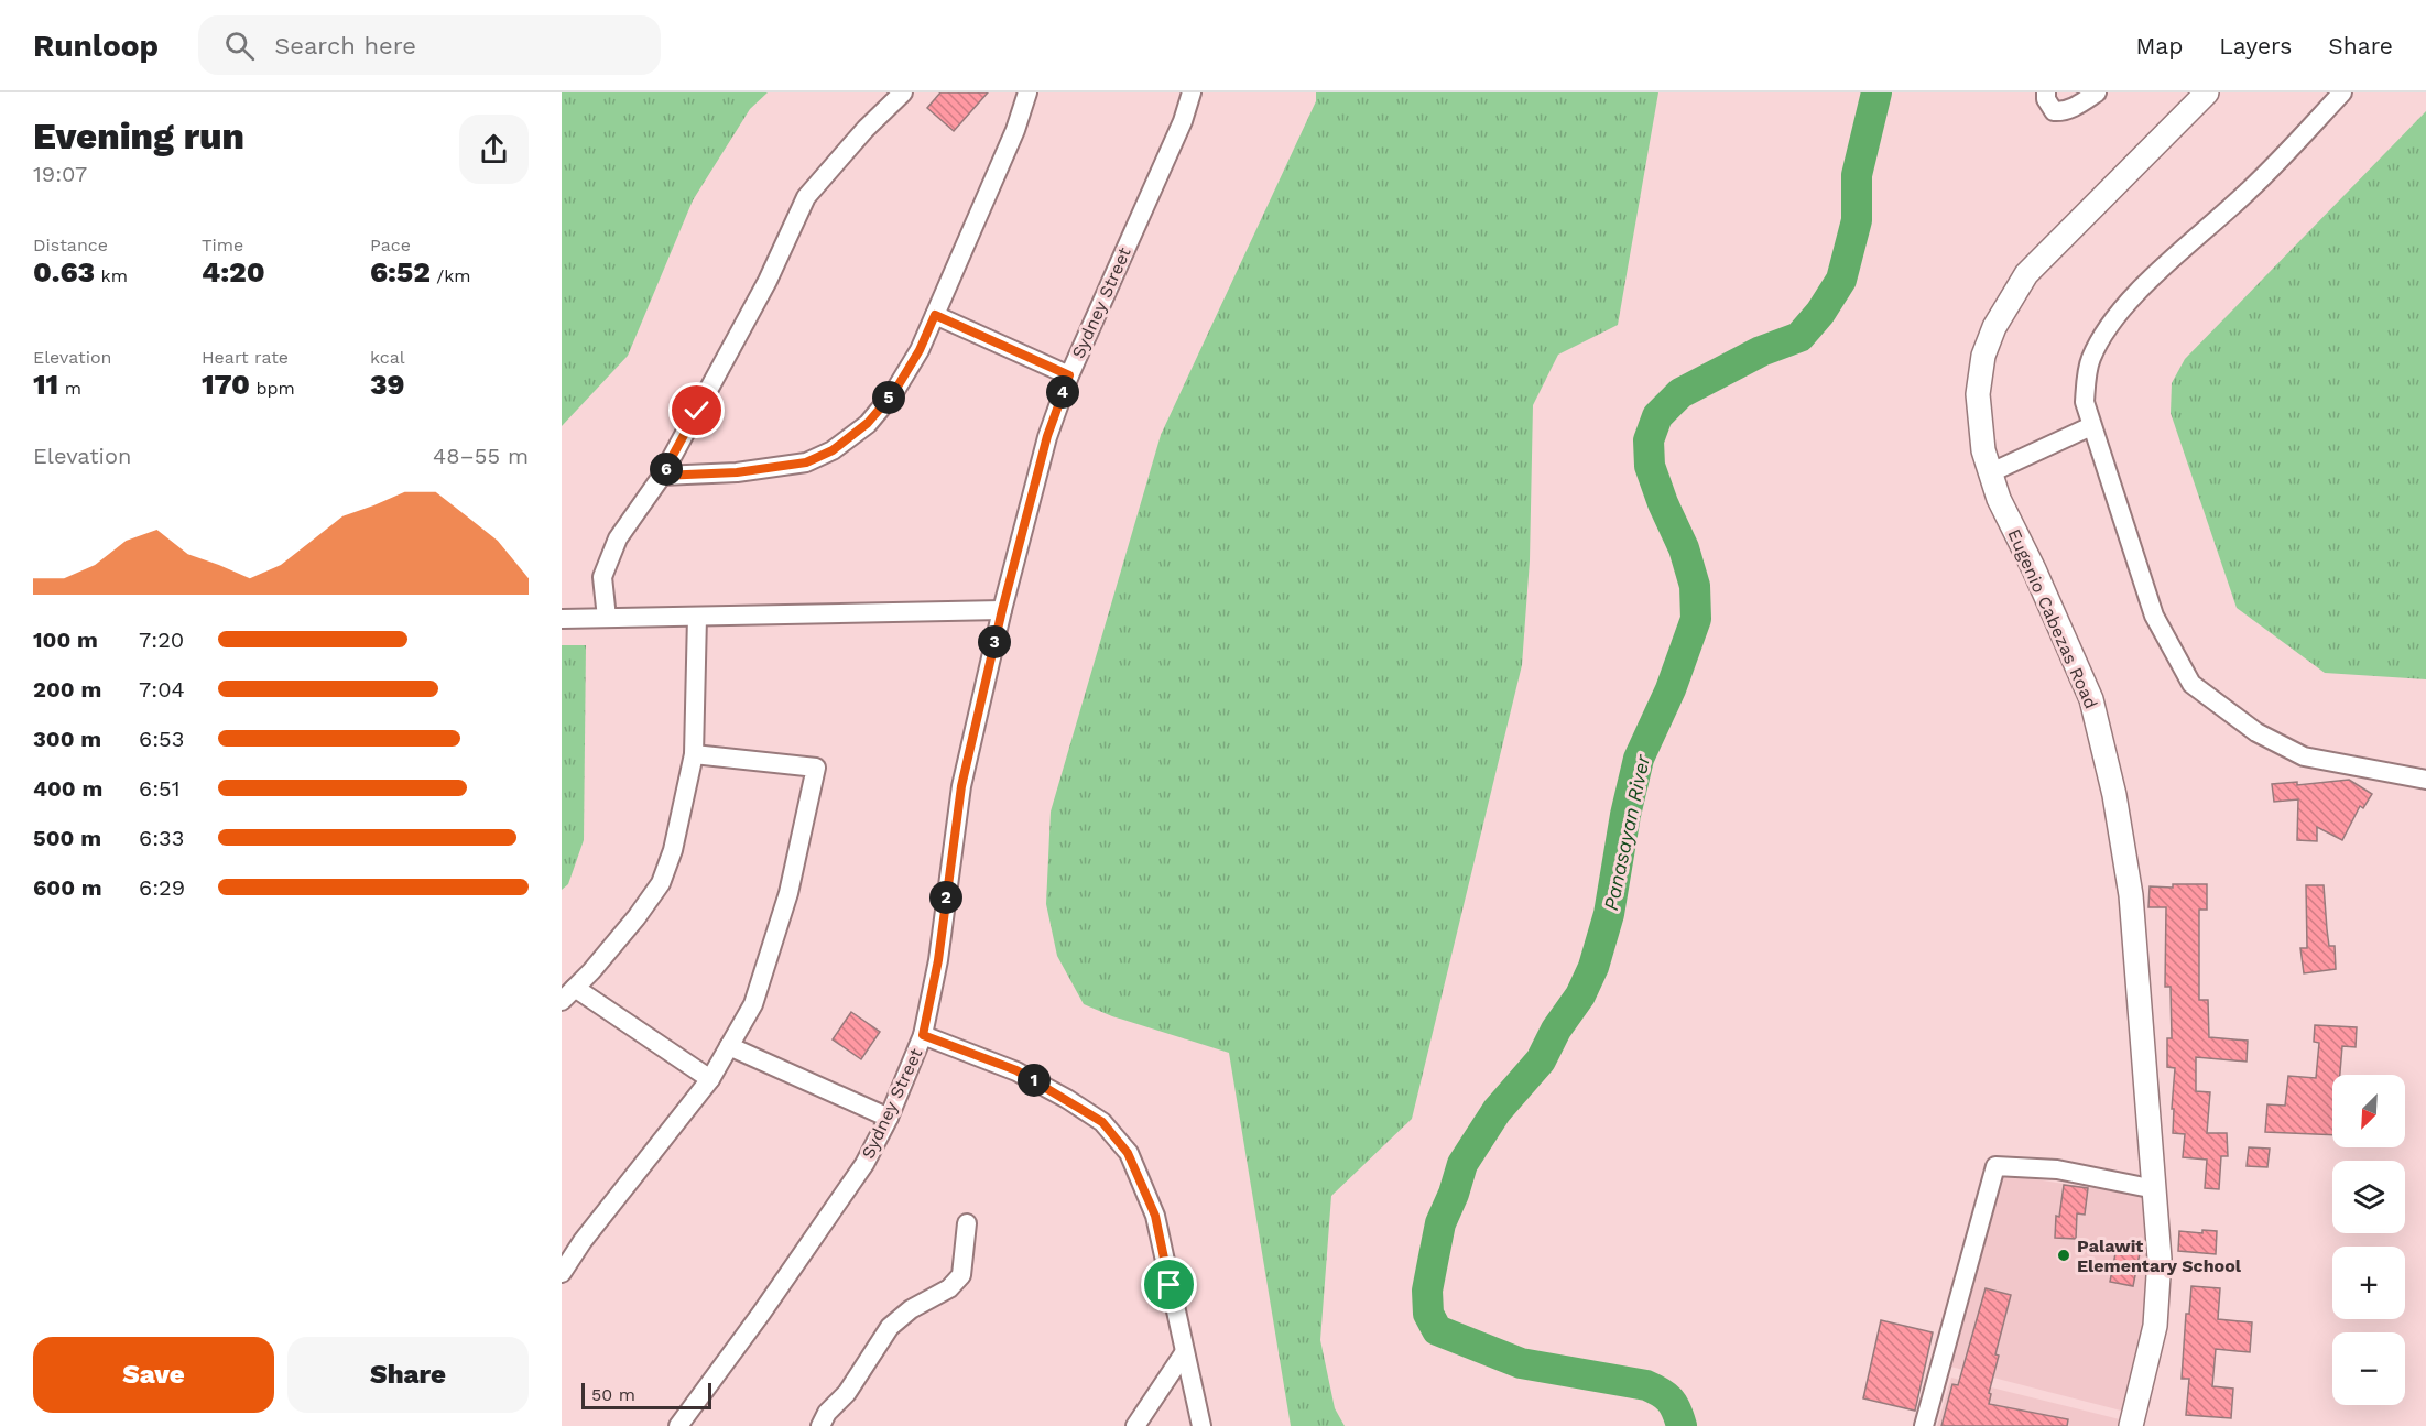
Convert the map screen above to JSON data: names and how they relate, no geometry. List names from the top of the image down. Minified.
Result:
{"streets":{"street":["Sydney Street","Eugenio Cabezas Road"]},"water":["Panasayan River"],"places":["Palawit Elementary School"],"scale_bar":"50 m","north":"bottom left","page":{"header":"Runloop","search":"Search here","nav":["Map","Layers","Share"],"heading":["Evening run","19:07"],"stats":[["Distance","0.63 km"],["Time","4:20"],["Pace","6:52 /km"],["Elevation","11 m"],["Heart rate","170 bpm"],["kcal","39"]],"pins":["4","5","6","3","2","1"],"chart":["Elevation","48–55 m"],"list":[{"name":"100 m","note":"7:20"},{"name":"200 m","note":"7:04"},{"name":"300 m","note":"6:53"},{"name":"400 m","note":"6:51"},{"name":"500 m","note":"6:33"},{"name":"600 m","note":"6:29"}],"map_buttons":["+","−"],"buttons":["Save","Share"],"scale":"50 m"}}
